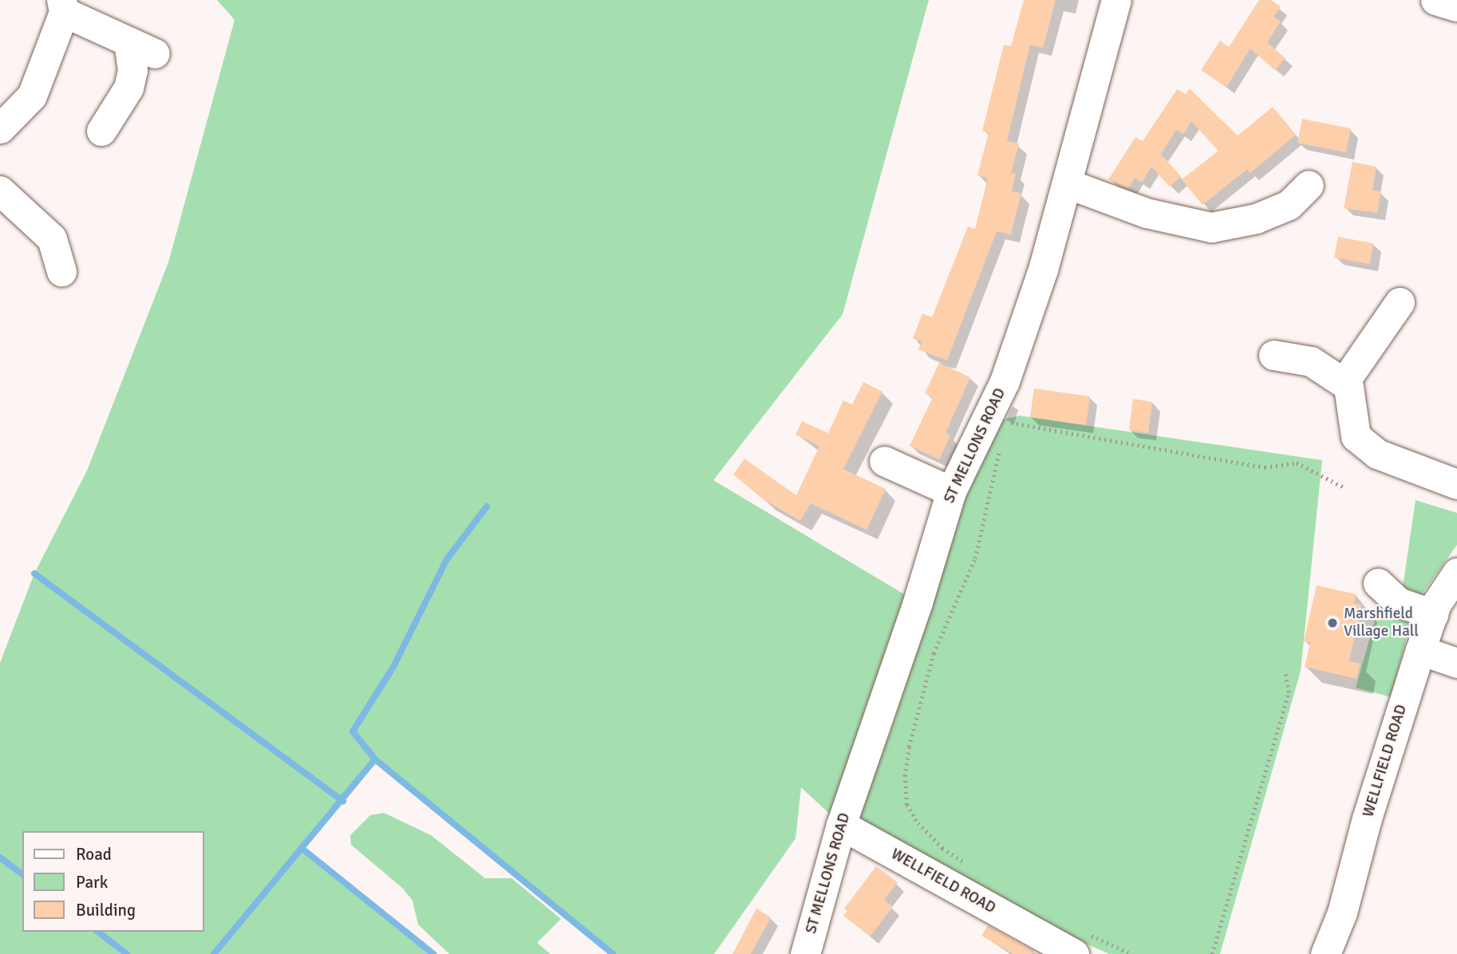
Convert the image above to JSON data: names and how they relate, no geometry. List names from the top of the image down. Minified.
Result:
{"streets":{"street":["ST MELLONS ROAD","WELLFIELD ROAD"]},"crossings":[["ST MELLONS ROAD","WELLFIELD ROAD"]],"places":["Marshfield Village Hall"],"legend":["Road","Park","Building"]}
